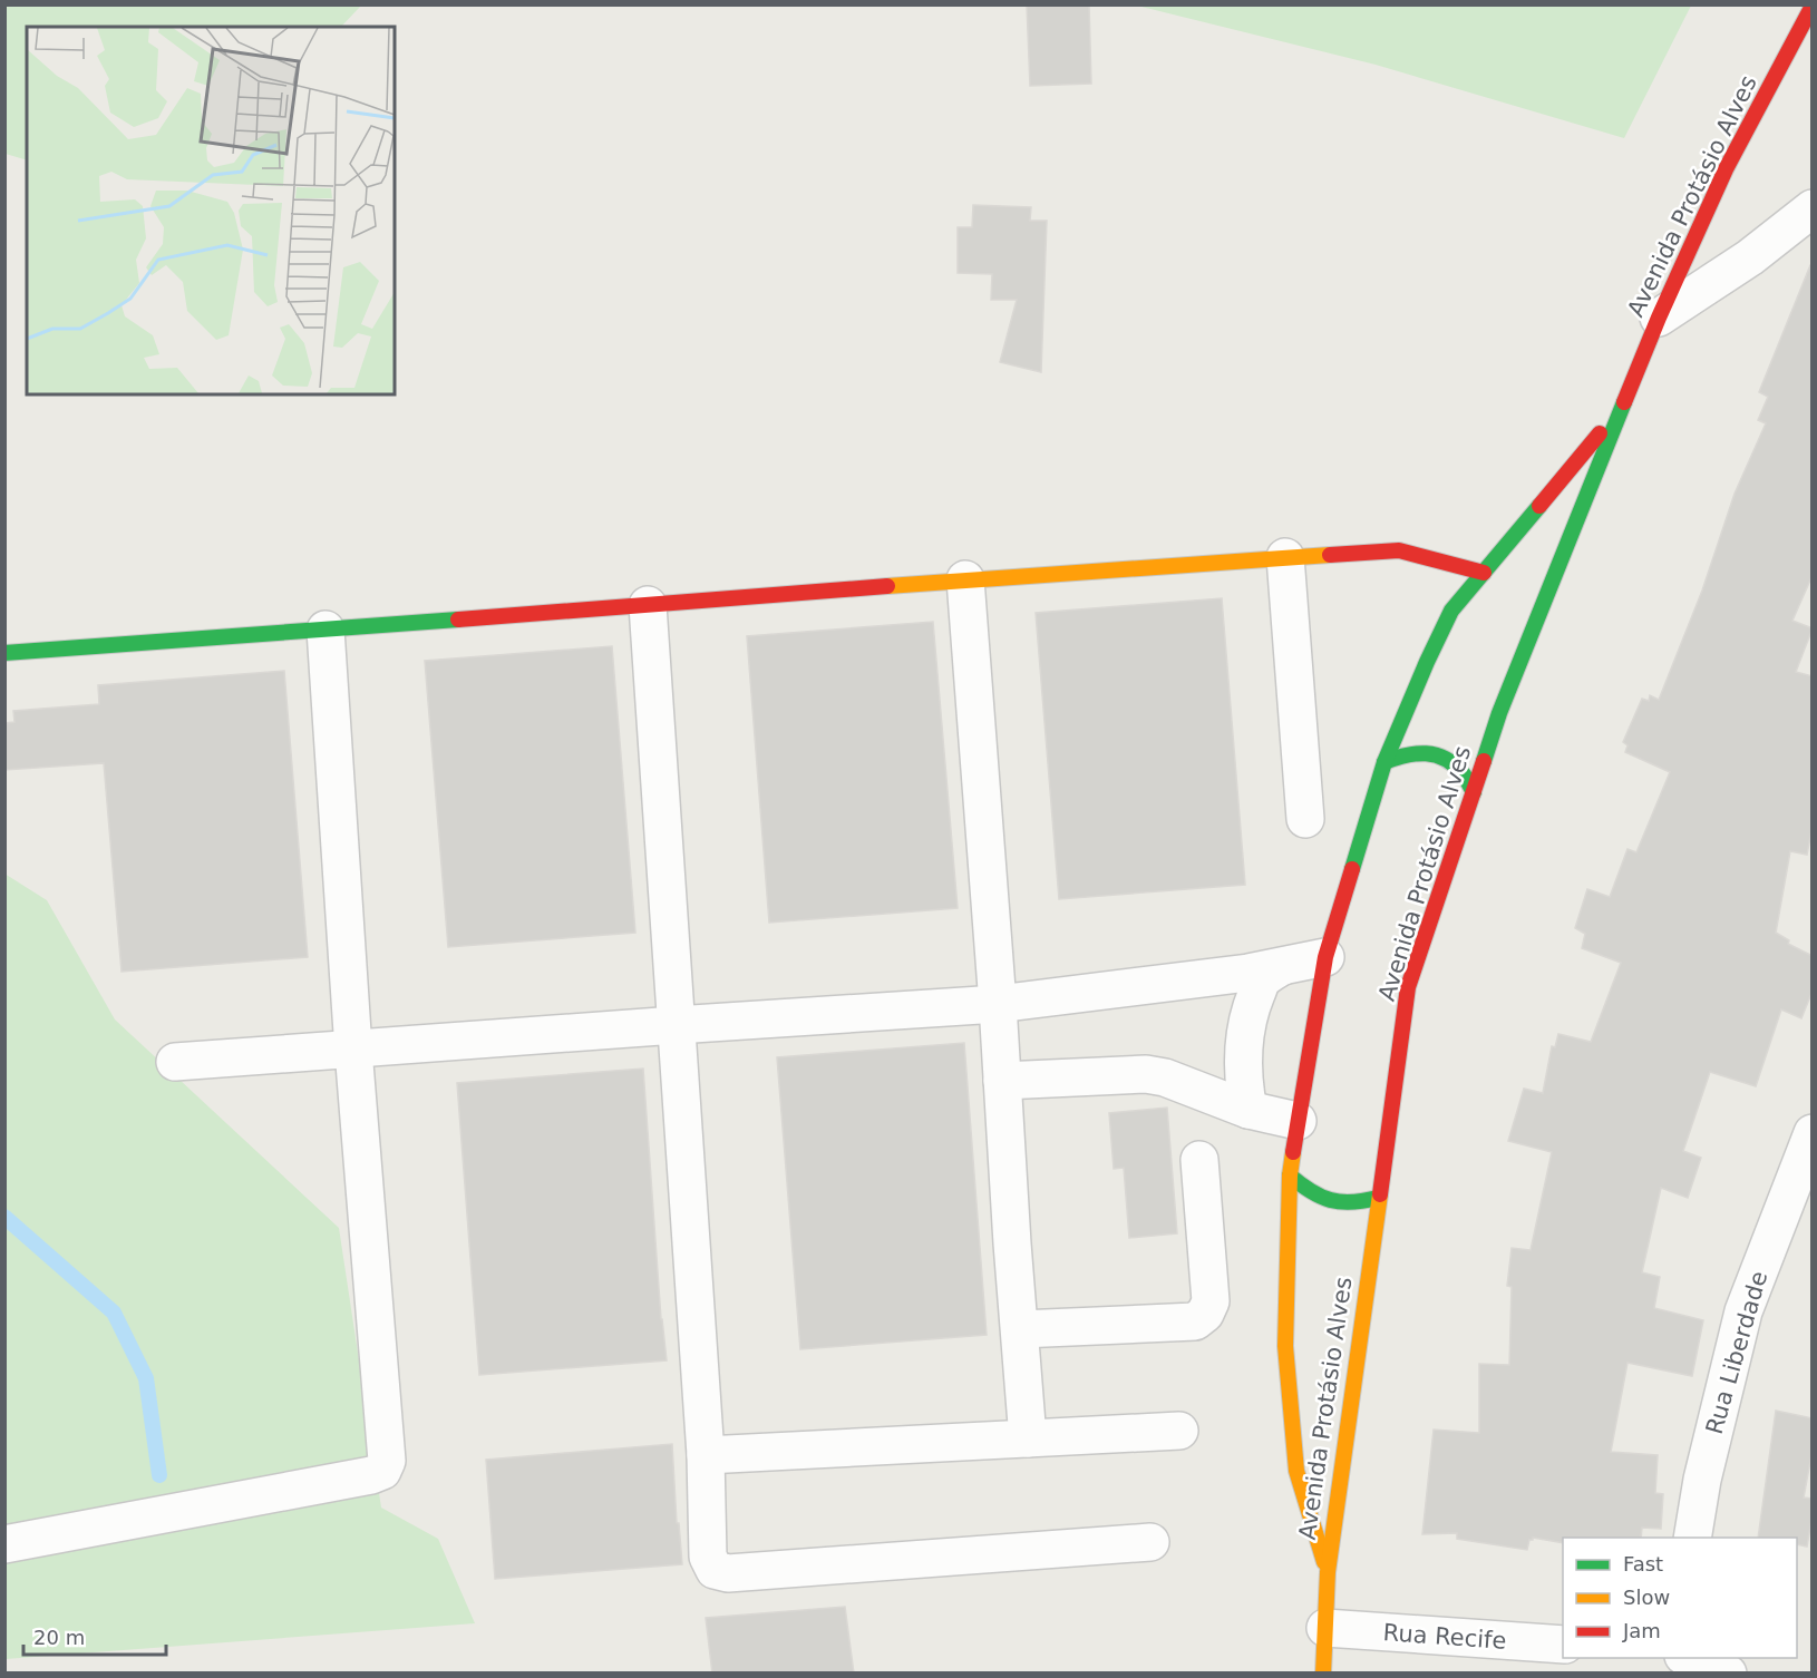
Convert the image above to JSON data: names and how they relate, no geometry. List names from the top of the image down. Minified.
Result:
{"streets":{"main road":["Avenida Protásio Alves"],"street":["Rua Liberdade","Rua Recife"]},"crossings":[["Avenida Protásio Alves","Rua Recife"]],"legend":["Fast","Slow","Jam"],"scale_bar":"20 m"}
